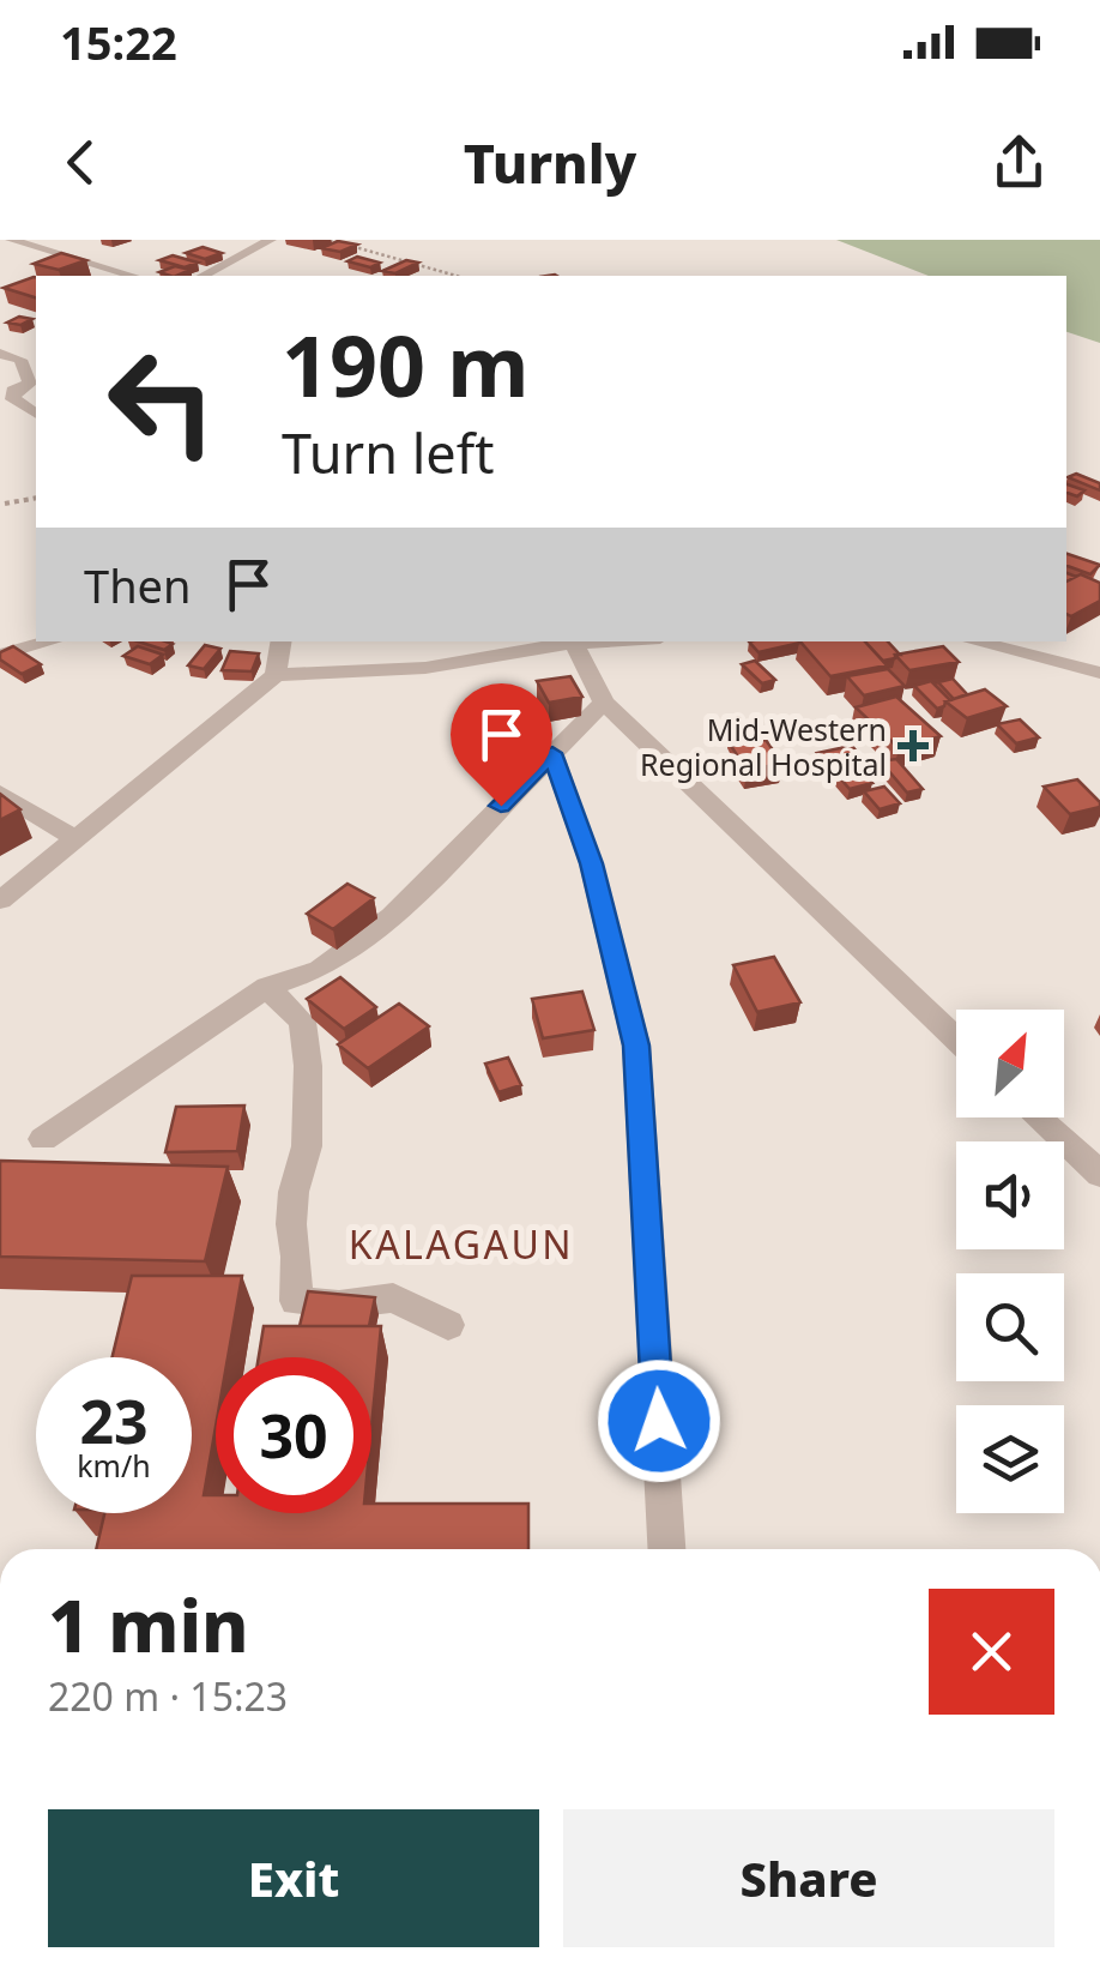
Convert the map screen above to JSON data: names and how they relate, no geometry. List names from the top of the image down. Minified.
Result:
{"districts":["KALAGAUN"],"places":{"health":["Mid-Western Regional Hospital"]},"north":"top right","page":{"status":"15:22","header":"Turnly","turn":["190 m","Turn left"],"then":"Then","speed":"23 km/h","limit":"30","heading":["1 min","220 m · 15:23"],"buttons":["Exit","Share"]}}
